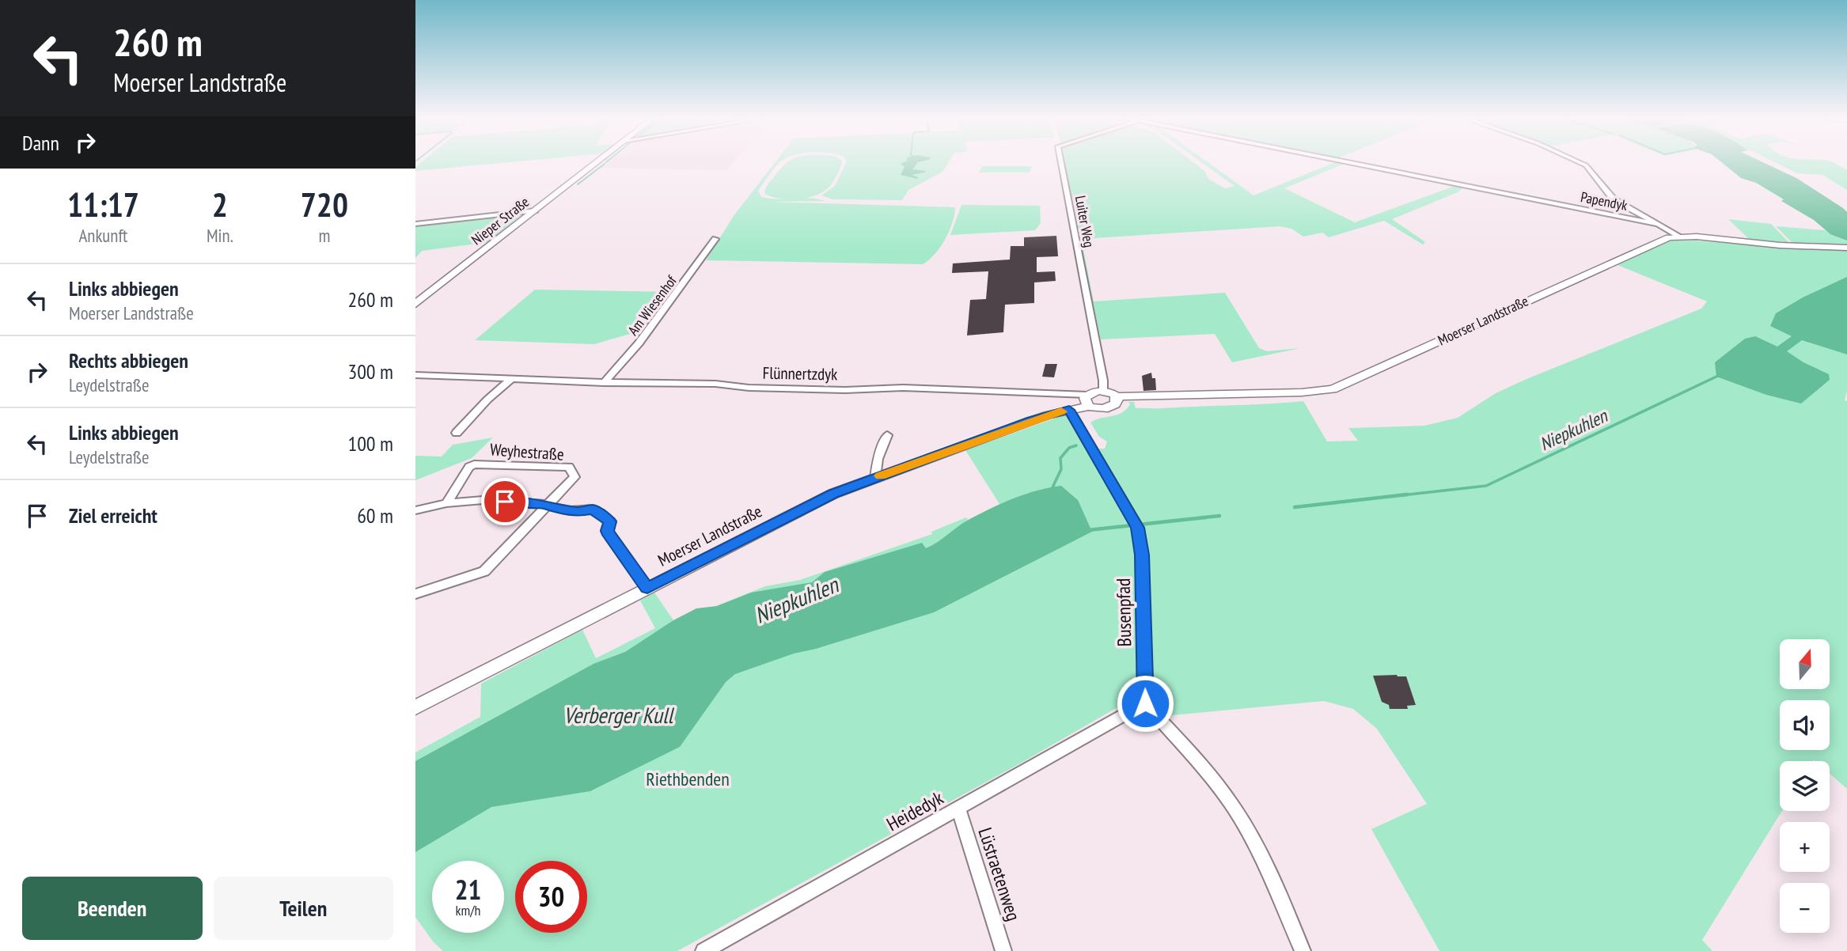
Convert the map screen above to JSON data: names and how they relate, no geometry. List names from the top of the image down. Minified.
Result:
{"streets":{"main road":["Nieper Straße","Moerser Landstraße"],"street":["Papendyk","Luiter Weg","Am Wiesenhof","Flünnertzdyk","Weyhestraße","Busenpfad","Heidedyk","Lüstraetenweg"]},"crossings":[["Am Wiesenhof","Flünnertzdyk"],["Moerser Landstraße","Flünnertzdyk"],["Moerser Landstraße","Busenpfad"],["Busenpfad","Heidedyk"],["Heidedyk","Lüstraetenweg"]],"water":["Niepkuhlen","Verberger Kull"],"parks":["Riethbenden"],"north":"top","page":{"turn":["260 m","Moerser Landstraße"],"then":"Dann","eta":["11:17","Ankunft","2","Min.","720","m"],"list":[{"name":"Links abbiegen","note":"Moerser Landstraße","value":"260 m"},{"name":"Rechts abbiegen","note":"Leydelstraße","value":"300 m"},{"name":"Links abbiegen","note":"Leydelstraße","value":"100 m"},{"name":"Ziel erreicht","value":"60 m"}],"map_buttons":["+","−"],"speed":"21 km/h","limit":"30","buttons":["Beenden","Teilen"]}}
